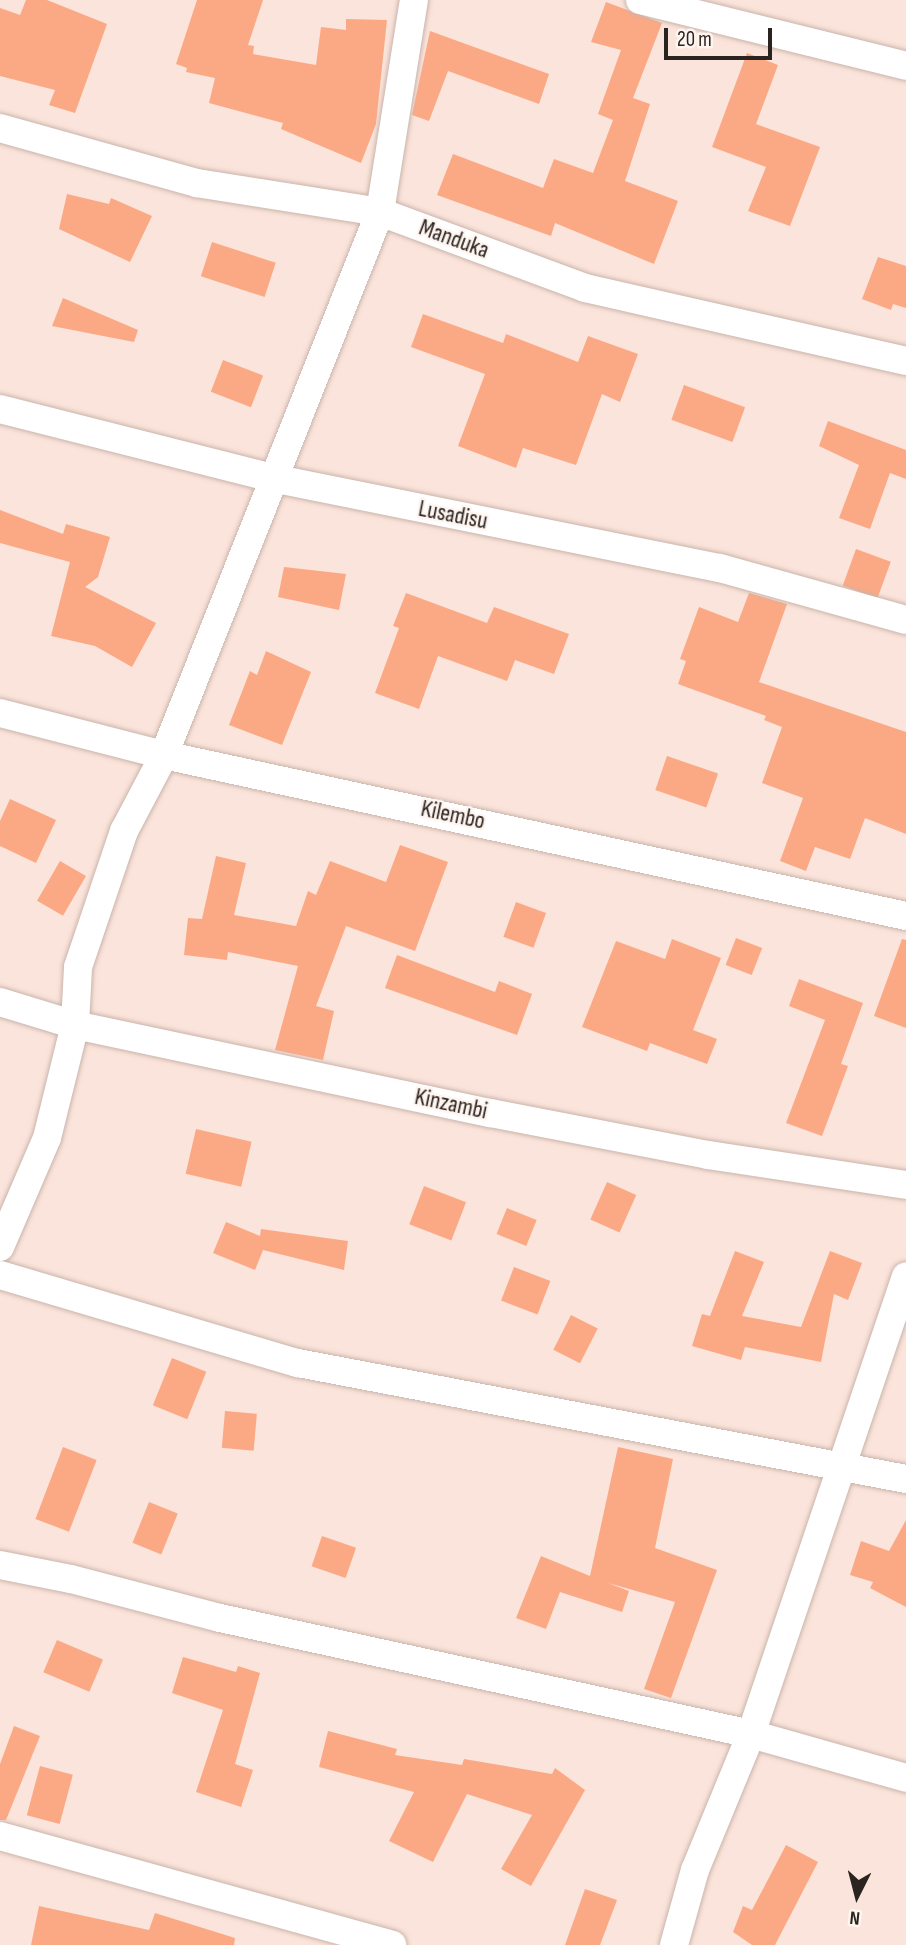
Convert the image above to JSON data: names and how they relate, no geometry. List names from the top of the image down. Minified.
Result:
{"streets":{"street":["Manduka","Lusadisu","Kilembo","Kinzambi"]},"scale_bar":"20 m","north":"bottom"}
